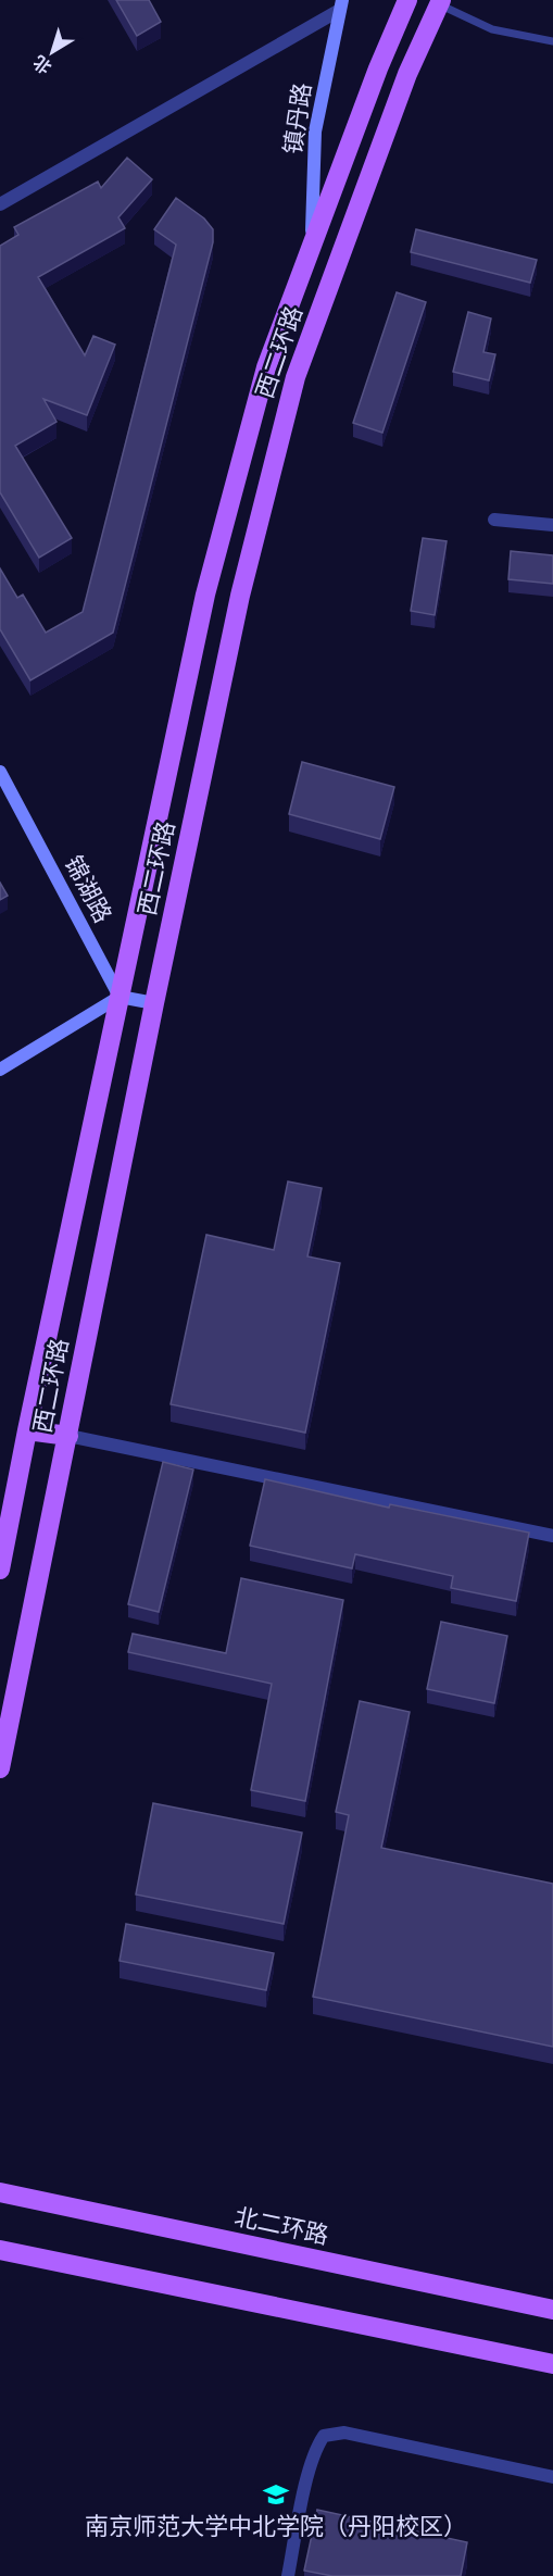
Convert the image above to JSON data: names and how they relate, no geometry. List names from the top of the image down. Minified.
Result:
{"streets":{"main road":["西二环路","北二环路"],"street":["镇丹路","锦湖路"]},"crossings":[["镇丹路","西二环路"],["西二环路","锦湖路"]],"places":{"school or university":["南京师范大学中北学院（丹阳校区）"]},"north":"bottom left"}
